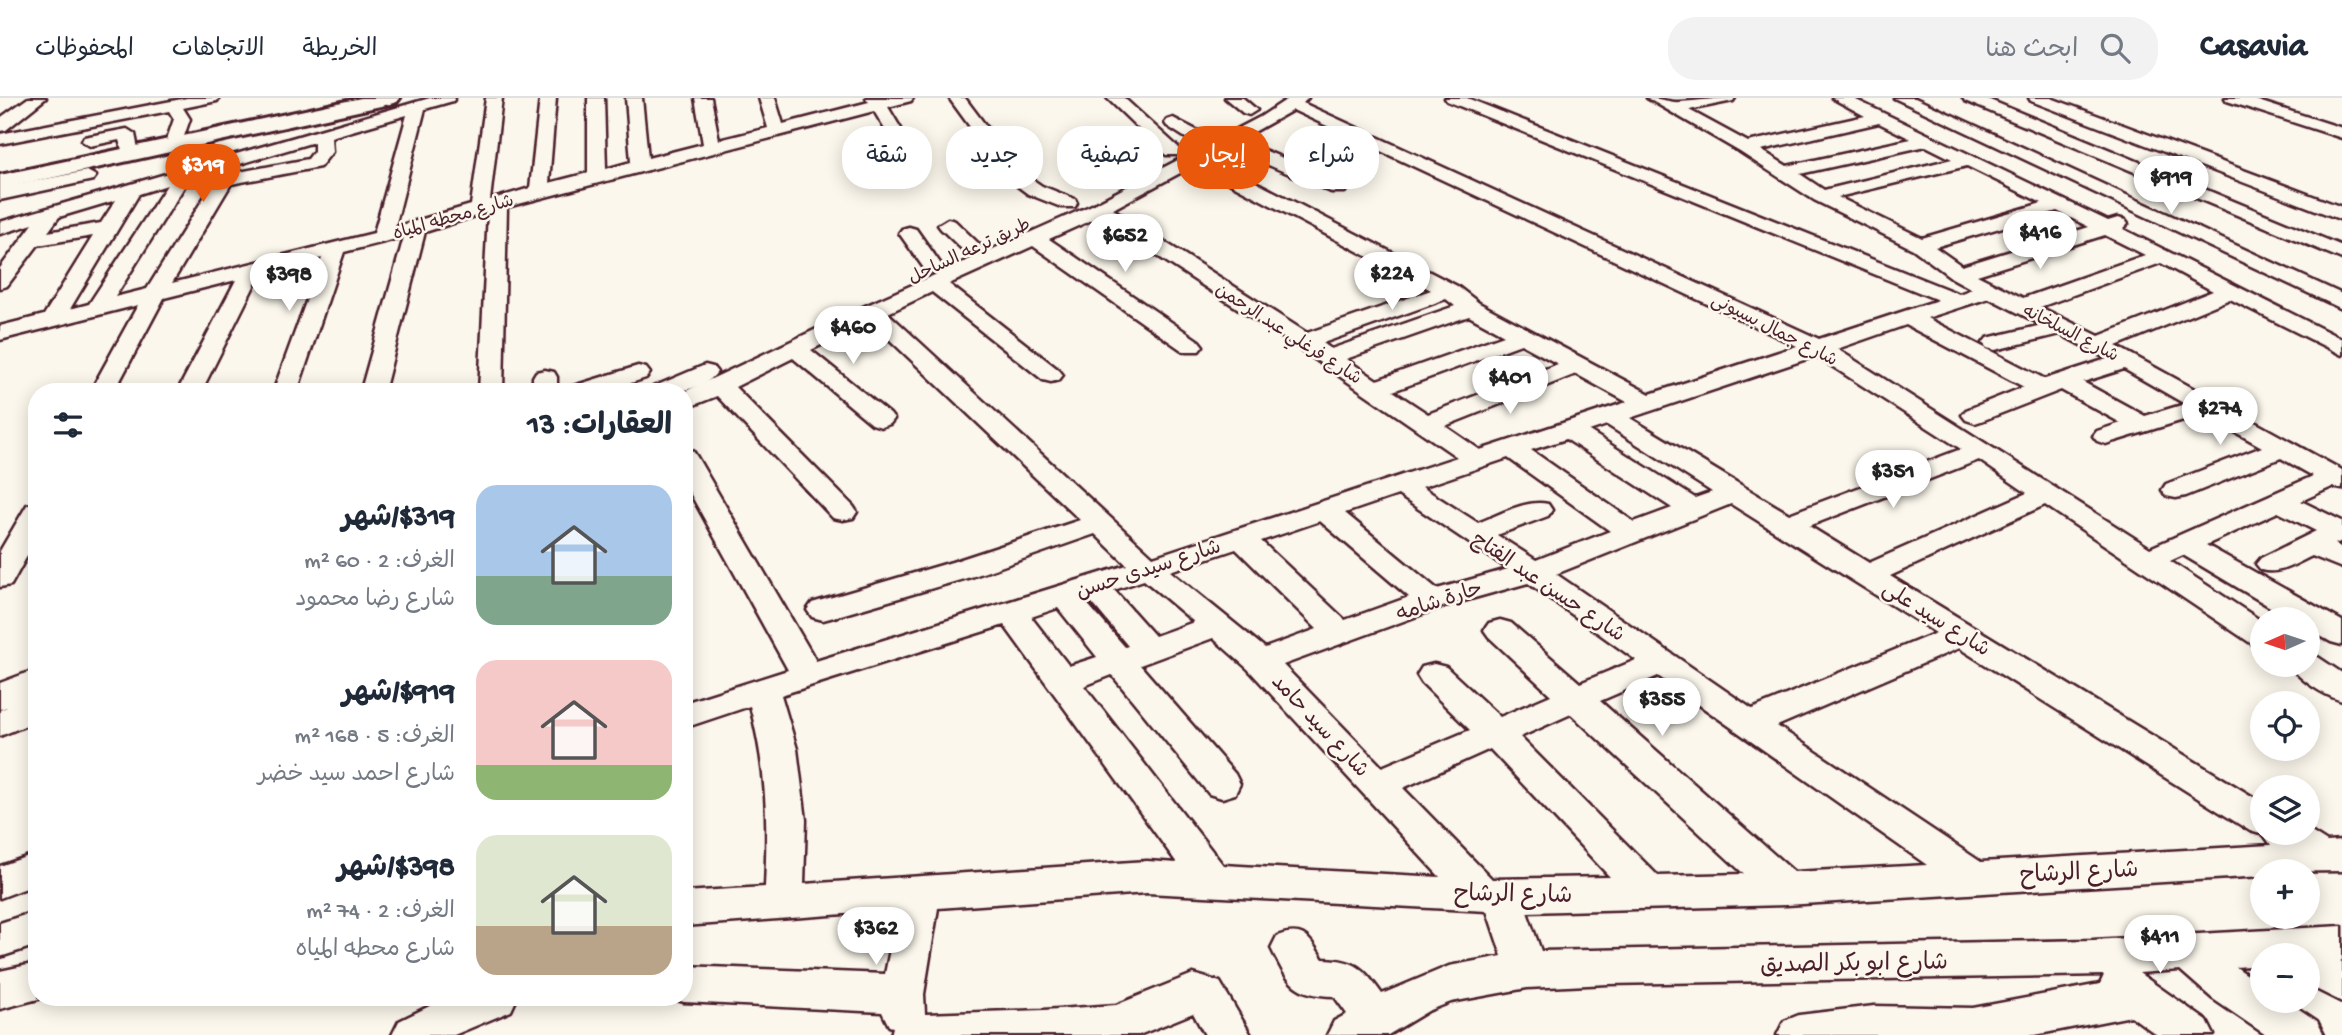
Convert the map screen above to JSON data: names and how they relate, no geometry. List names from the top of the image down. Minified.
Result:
{"streets":{"street":["شارع محطه المياه","طريق ترعه الساحل","شارع جمال بسيونى","شارع السلخانه","شارع فرغلي عبد الرحمن","شارع سيدى حسن","شارع حسن عبد الفتاح","حارة شامه","شارع سيد على","شارع سيد حامد","شارع الرشاح","شارع ابو بكر الصديق"]},"crossings":[["طريق ترعه الساحل","شارع جمال بسيونى"],["طريق ترعه الساحل","شارع فرغلي عبد الرحمن"],["طريق ترعه الساحل","شارع سيد حامد"],["شارع جمال بسيونى","شارع سيدى حسن"],["شارع السلخانه","شارع سيدى حسن"],["شارع فرغلي عبد الرحمن","شارع سيدى حسن"],["شارع سيدى حسن","شارع حسن عبد الفتاح"],["شارع سيدى حسن","شارع سيد على"],["شارع سيدى حسن","شارع سيد حامد"],["شارع حسن عبد الفتاح","حارة شامه"],["شارع حسن عبد الفتاح","شارع الرشاح"],["حارة شامه","شارع سيد على"],["حارة شامه","شارع سيد حامد"],["شارع سيد حامد","شارع الرشاح"],["شارع سيد حامد","شارع ابو بكر الصديق"]],"north":"left","page":{"header":"Casavia","search":"ابحث هنا","nav":["الخريطة","الاتجاهات","المحفوظات"],"chip":["شراء","إيجار","تصفية","جديد","شقة"],"price":["$319","$919","$416","$652","$224","$398","$460","$401","$274","$351","$355","$362","$411"],"heading":"العقارات: 13","list":[{"name":"$319/شهر","note":"الغرف: 2 · 60 m² · شارع رضا محمود"},{"name":"$919/شهر","note":"الغرف: 5 · 168 m² · شارع احمد سيد خضر"},{"name":"$398/شهر","note":"الغرف: 2 · 74 m² · شارع محطه المياه"}],"map_buttons":["+","−"]}}
